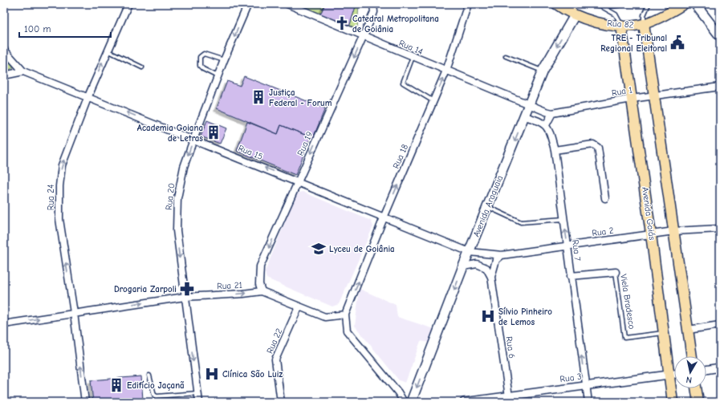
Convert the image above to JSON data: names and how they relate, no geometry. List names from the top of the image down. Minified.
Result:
{"streets":{"main road":["Rua 82","Avenida Araguaia","Avenida Goiás"],"street":["Rua 14","Rua 1","Rua 19","Rua 15","Rua 18","Rua 20","Rua 24","Rua 2","Rua 7","Rua 21","Viela Bradesco","Rua 22","Rua 6","Rua 3"]},"crossings":[["Rua 82","Avenida Araguaia"],["Rua 14","Rua 1"],["Rua 14","Rua 19"],["Rua 14","Rua 18"],["Rua 14","Avenida Araguaia"],["Rua 1","Avenida Araguaia"],["Rua 1","Avenida Goiás"],["Rua 19","Rua 15"],["Rua 19","Rua 21"],["Rua 15","Rua 18"],["Rua 15","Rua 20"],["Rua 15","Rua 24"],["Rua 15","Avenida Araguaia"],["Rua 15","Rua 2"],["Rua 20","Rua 21"],["Rua 24","Rua 21"],["Avenida Araguaia","Rua 2"],["Avenida Goiás","Rua 2"],["Avenida Goiás","Viela Bradesco"],["Avenida Goiás","Rua 3"],["Rua 2","Rua 7"],["Rua 2","Rua 6"],["Rua 7","Viela Bradesco"],["Rua 7","Rua 3"],["Rua 6","Rua 3"]],"one_way":["Rua 19","Rua 15","Rua 18","Rua 20","Rua 24","Avenida Araguaia","Rua 7","Rua 21"],"places":{"church":["Catedral Metropolitana de Goiânia"],"public building":["TRE - Tribunal Regional Eleitoral"],"building":["Justiça Federal - Forum","Academia Goiana de Letras","Edifício Jaçanã"],"school or university":["Lyceu de Goiânia"],"pharmacy":["Drogaria Zarpoli"],"hospital":["Sílvio Pinheiro de Lemos","Clínica São Luiz"]},"scale_bar":"100 m","north":"bottom"}
